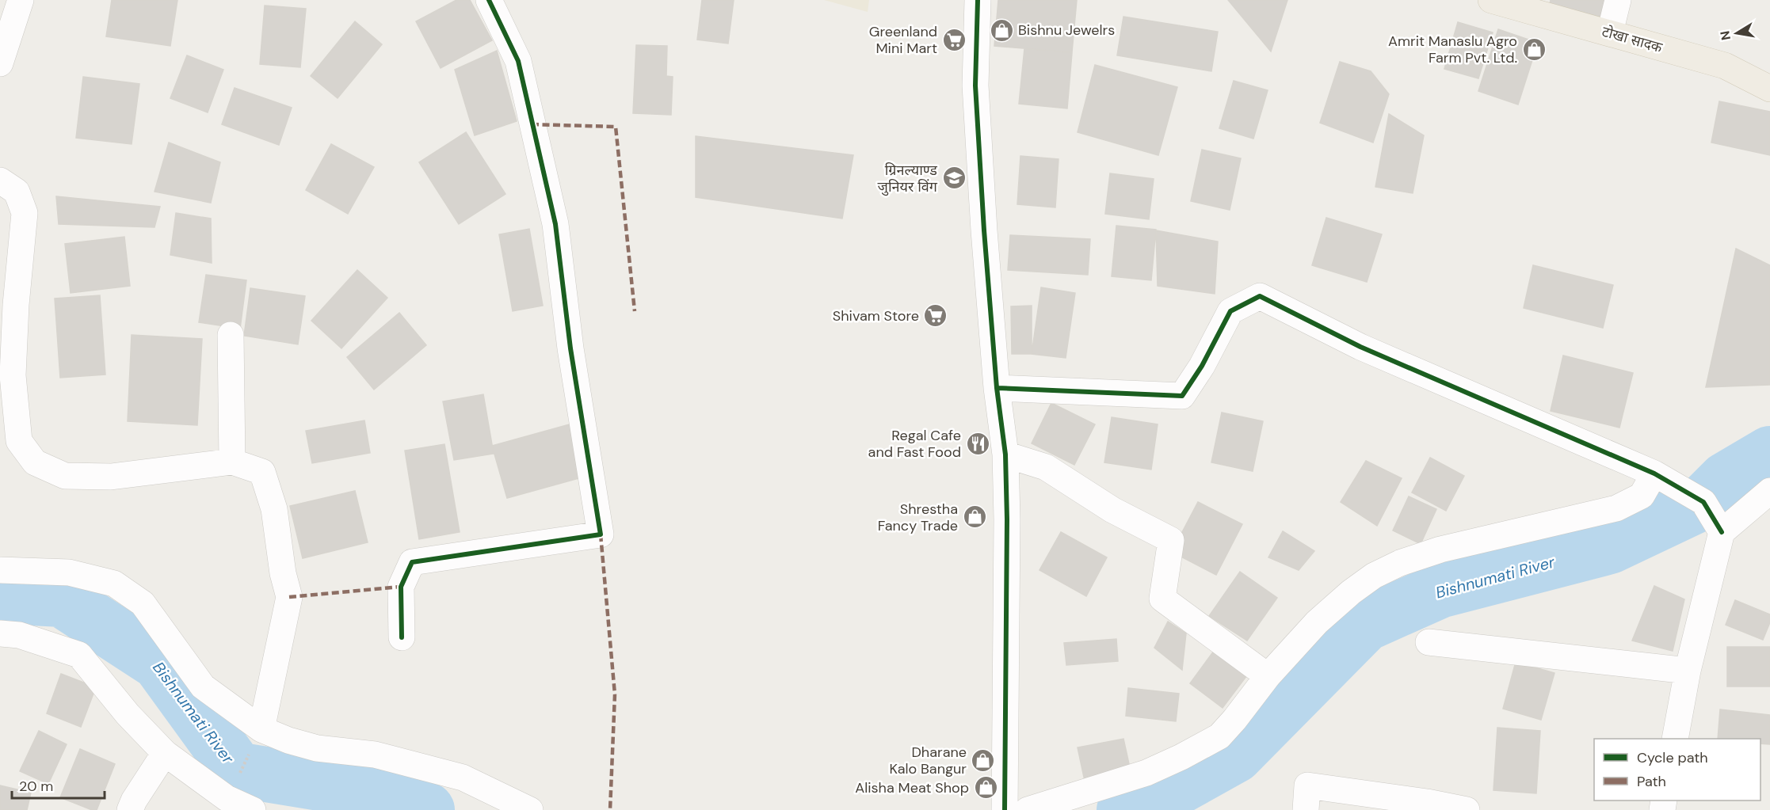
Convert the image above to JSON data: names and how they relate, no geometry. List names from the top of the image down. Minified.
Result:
{"streets":{"main road":["टोखा सादक"]},"water":["Bishnumati River"],"places":{"shop":["Bishnu Jewelrs","Amrit Manaslu Agro Farm Pvt. Ltd.","Shrestha Fancy Trade","Dharane Kalo Bangur","Alisha Meat Shop"],"supermarket":["Greenland Mini Mart","Shivam Store"],"school or university":["ग्रिनल्याण्ड जुनियर विंग"],"restaurant":["Regal Cafe and Fast Food"]},"legend":["Cycle path","Path"],"scale_bar":"20 m","north":"left"}
